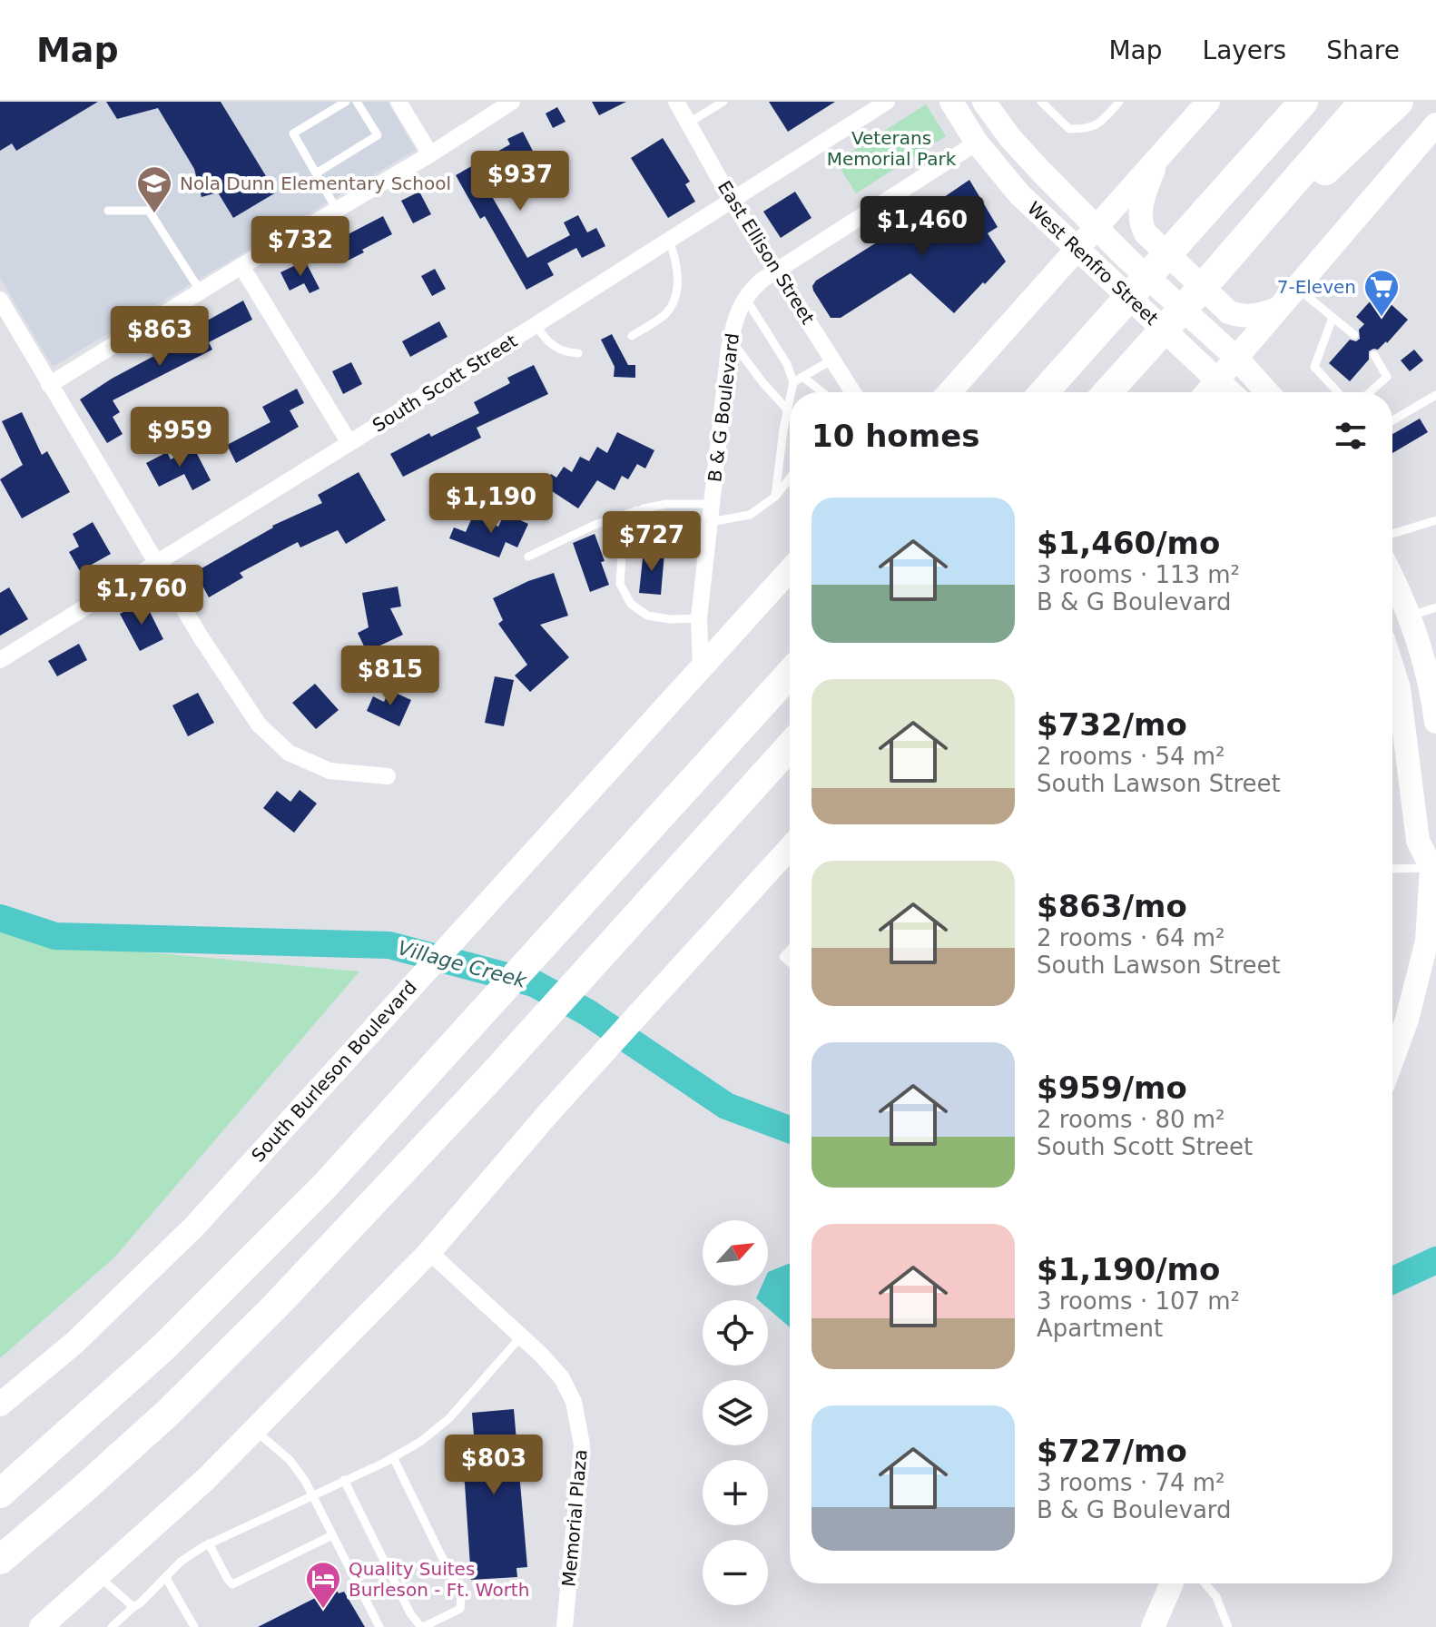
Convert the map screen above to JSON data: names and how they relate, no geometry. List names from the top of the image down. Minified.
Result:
{"streets":{"main road":["West Renfro Street","South Burleson Boulevard"],"street":["East Ellison Street","South Scott Street","B & G Boulevard","Memorial Plaza"]},"crossings":[["East Ellison Street","South Scott Street"],["East Ellison Street","B & G Boulevard"],["West Renfro Street","B & G Boulevard"],["B & G Boulevard","South Burleson Boulevard"]],"water":["Village Creek"],"parks":["Veterans Memorial Park"],"places":{"school or university":["Nola Dunn Elementary School"],"supermarket":["7-Eleven"],"hotel":["Quality Suites Burleson - Ft. Worth"]},"north":"top right","page":{"header":"Map","nav":["Map","Layers","Share"],"price":["$937","$1,460","$732","$863","$959","$1,190","$727","$1,760","$815","$803"],"heading":"10 homes","list":[{"name":"$1,460/mo","note":"3 rooms · 113 m² · B & G Boulevard"},{"name":"$732/mo","note":"2 rooms · 54 m² · South Lawson Street"},{"name":"$863/mo","note":"2 rooms · 64 m² · South Lawson Street"},{"name":"$959/mo","note":"2 rooms · 80 m² · South Scott Street"},{"name":"$1,190/mo","note":"3 rooms · 107 m² · Apartment"},{"name":"$727/mo","note":"3 rooms · 74 m² · B & G Boulevard"}],"map_buttons":["+","−"]}}
